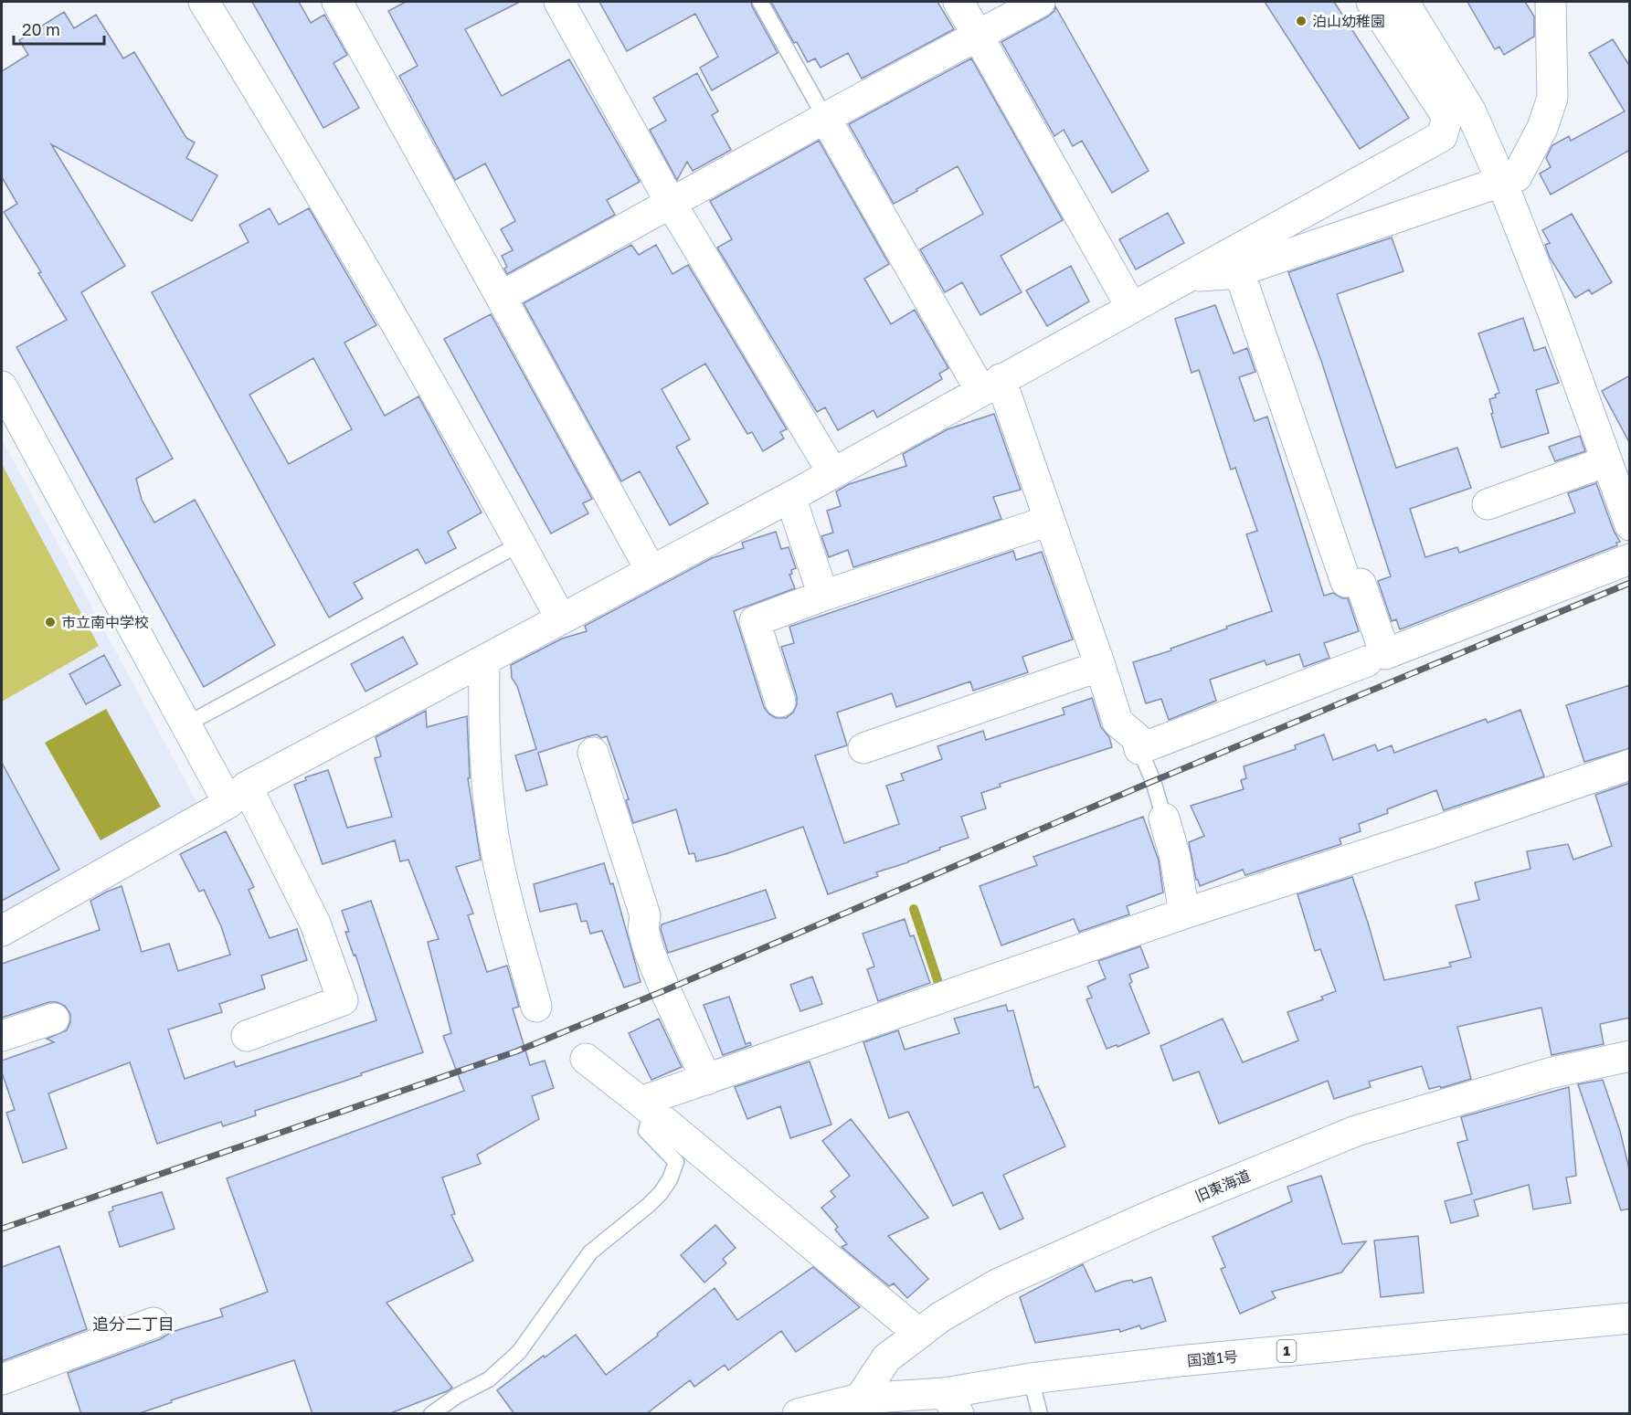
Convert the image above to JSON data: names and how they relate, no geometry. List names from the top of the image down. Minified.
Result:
{"streets":{"main road":["旧東海道","1","国道1号"]},"crossings":[["旧東海道","国道1号"]],"districts":["追分二丁目"],"places":["泊山幼稚園","市立南中学校"],"scale_bar":"20 m"}
